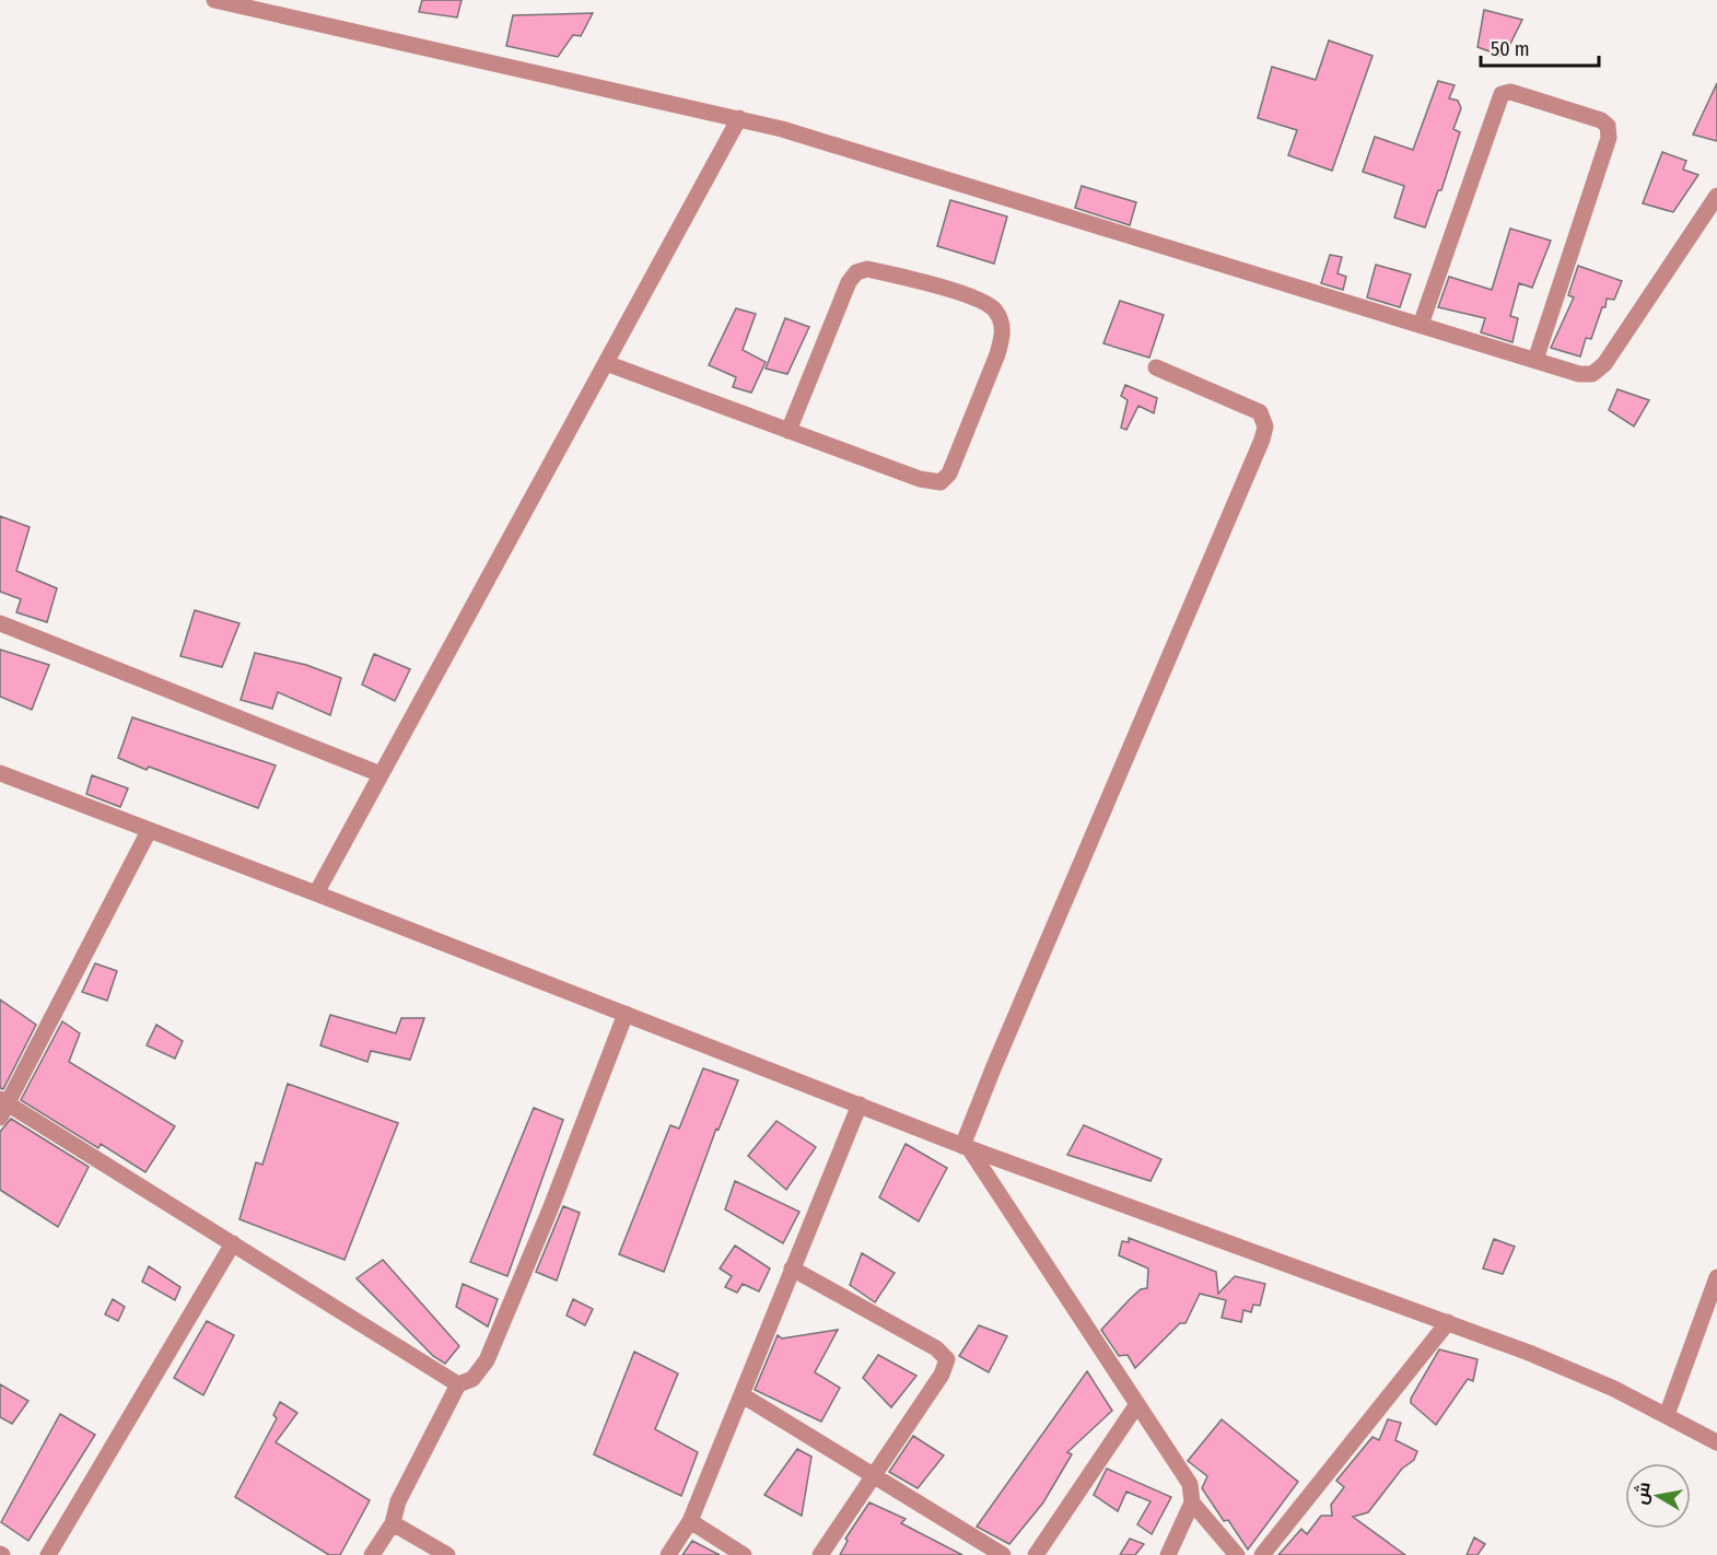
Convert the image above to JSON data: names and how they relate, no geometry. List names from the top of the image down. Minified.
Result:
{"scale_bar":"50 m","north":"left"}
